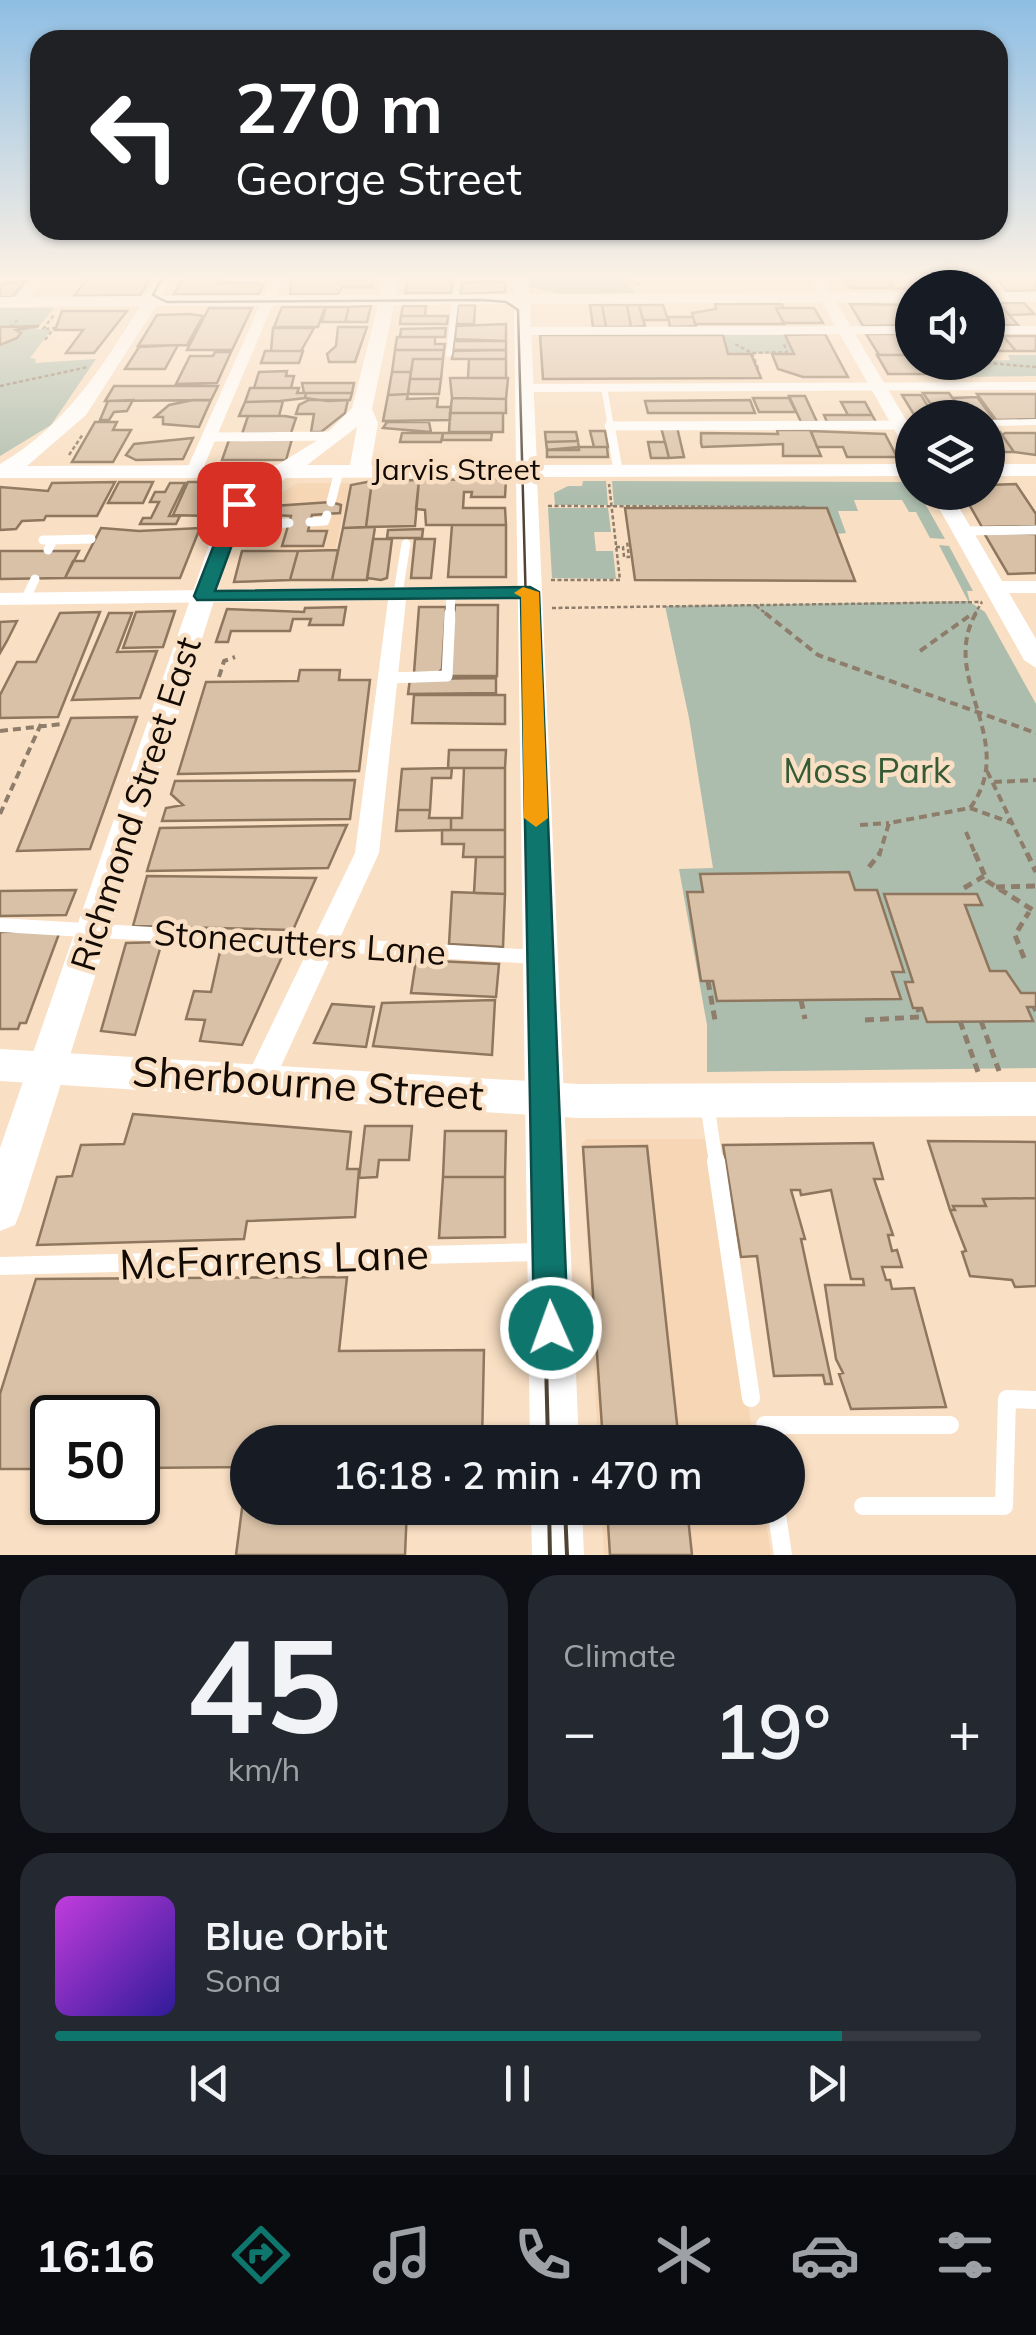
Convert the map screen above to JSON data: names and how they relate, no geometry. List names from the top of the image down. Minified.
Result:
{"streets":{"main road":["Jarvis Street","Richmond Street East"],"street":["Sherbourne Street"],"lane":["Stonecutters Lane","McFarrens Lane"]},"crossings":[["Jarvis Street","Richmond Street East"],["Richmond Street East","Stonecutters Lane"],["Richmond Street East","Sherbourne Street"]],"parks":["Moss Park"],"page":{"turn":["270 m","George Street"],"limit":"50","trip":"16:18 · 2 min · 470 m","tile":[["45","km/h"],"Climate"],"heat":["−","19°","+"],"song":["Blue Orbit","Sona"],"tabs":"16:16"}}
